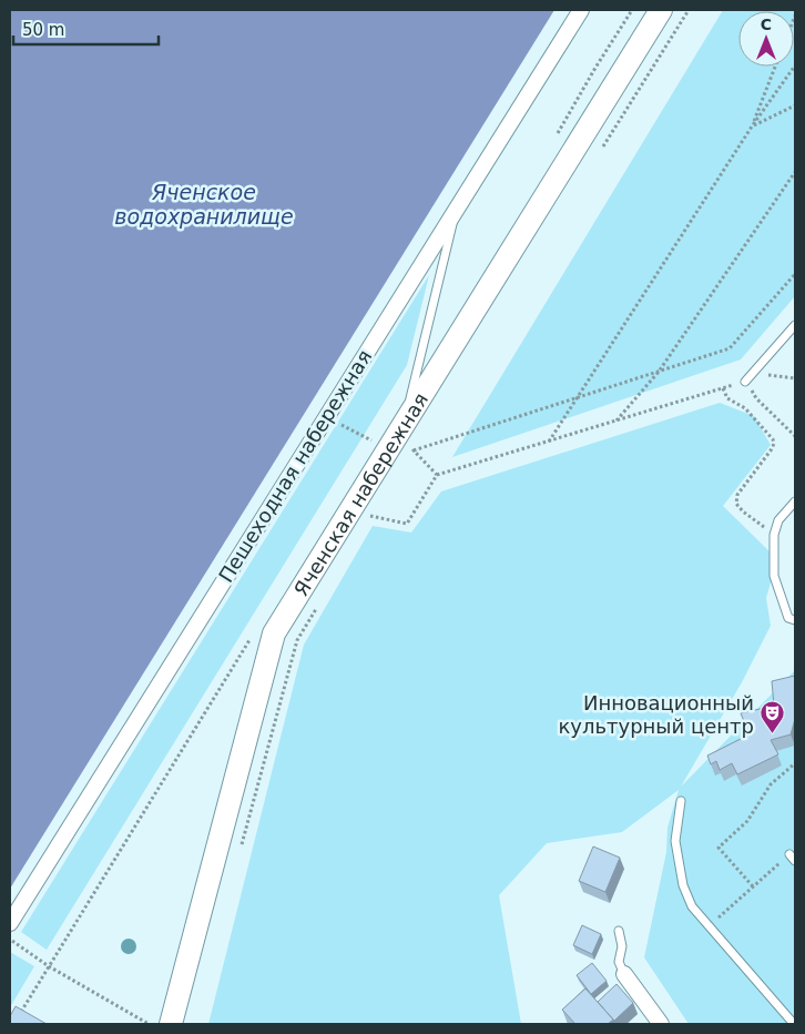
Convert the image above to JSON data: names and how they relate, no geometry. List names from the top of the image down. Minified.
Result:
{"streets":{"street":["Пешеходная набережная","Яченская набережная"]},"water":["Яченское водохранилище"],"places":{"theatre":["Инновационный культурный центр"]},"scale_bar":"50 m","north":"top"}
